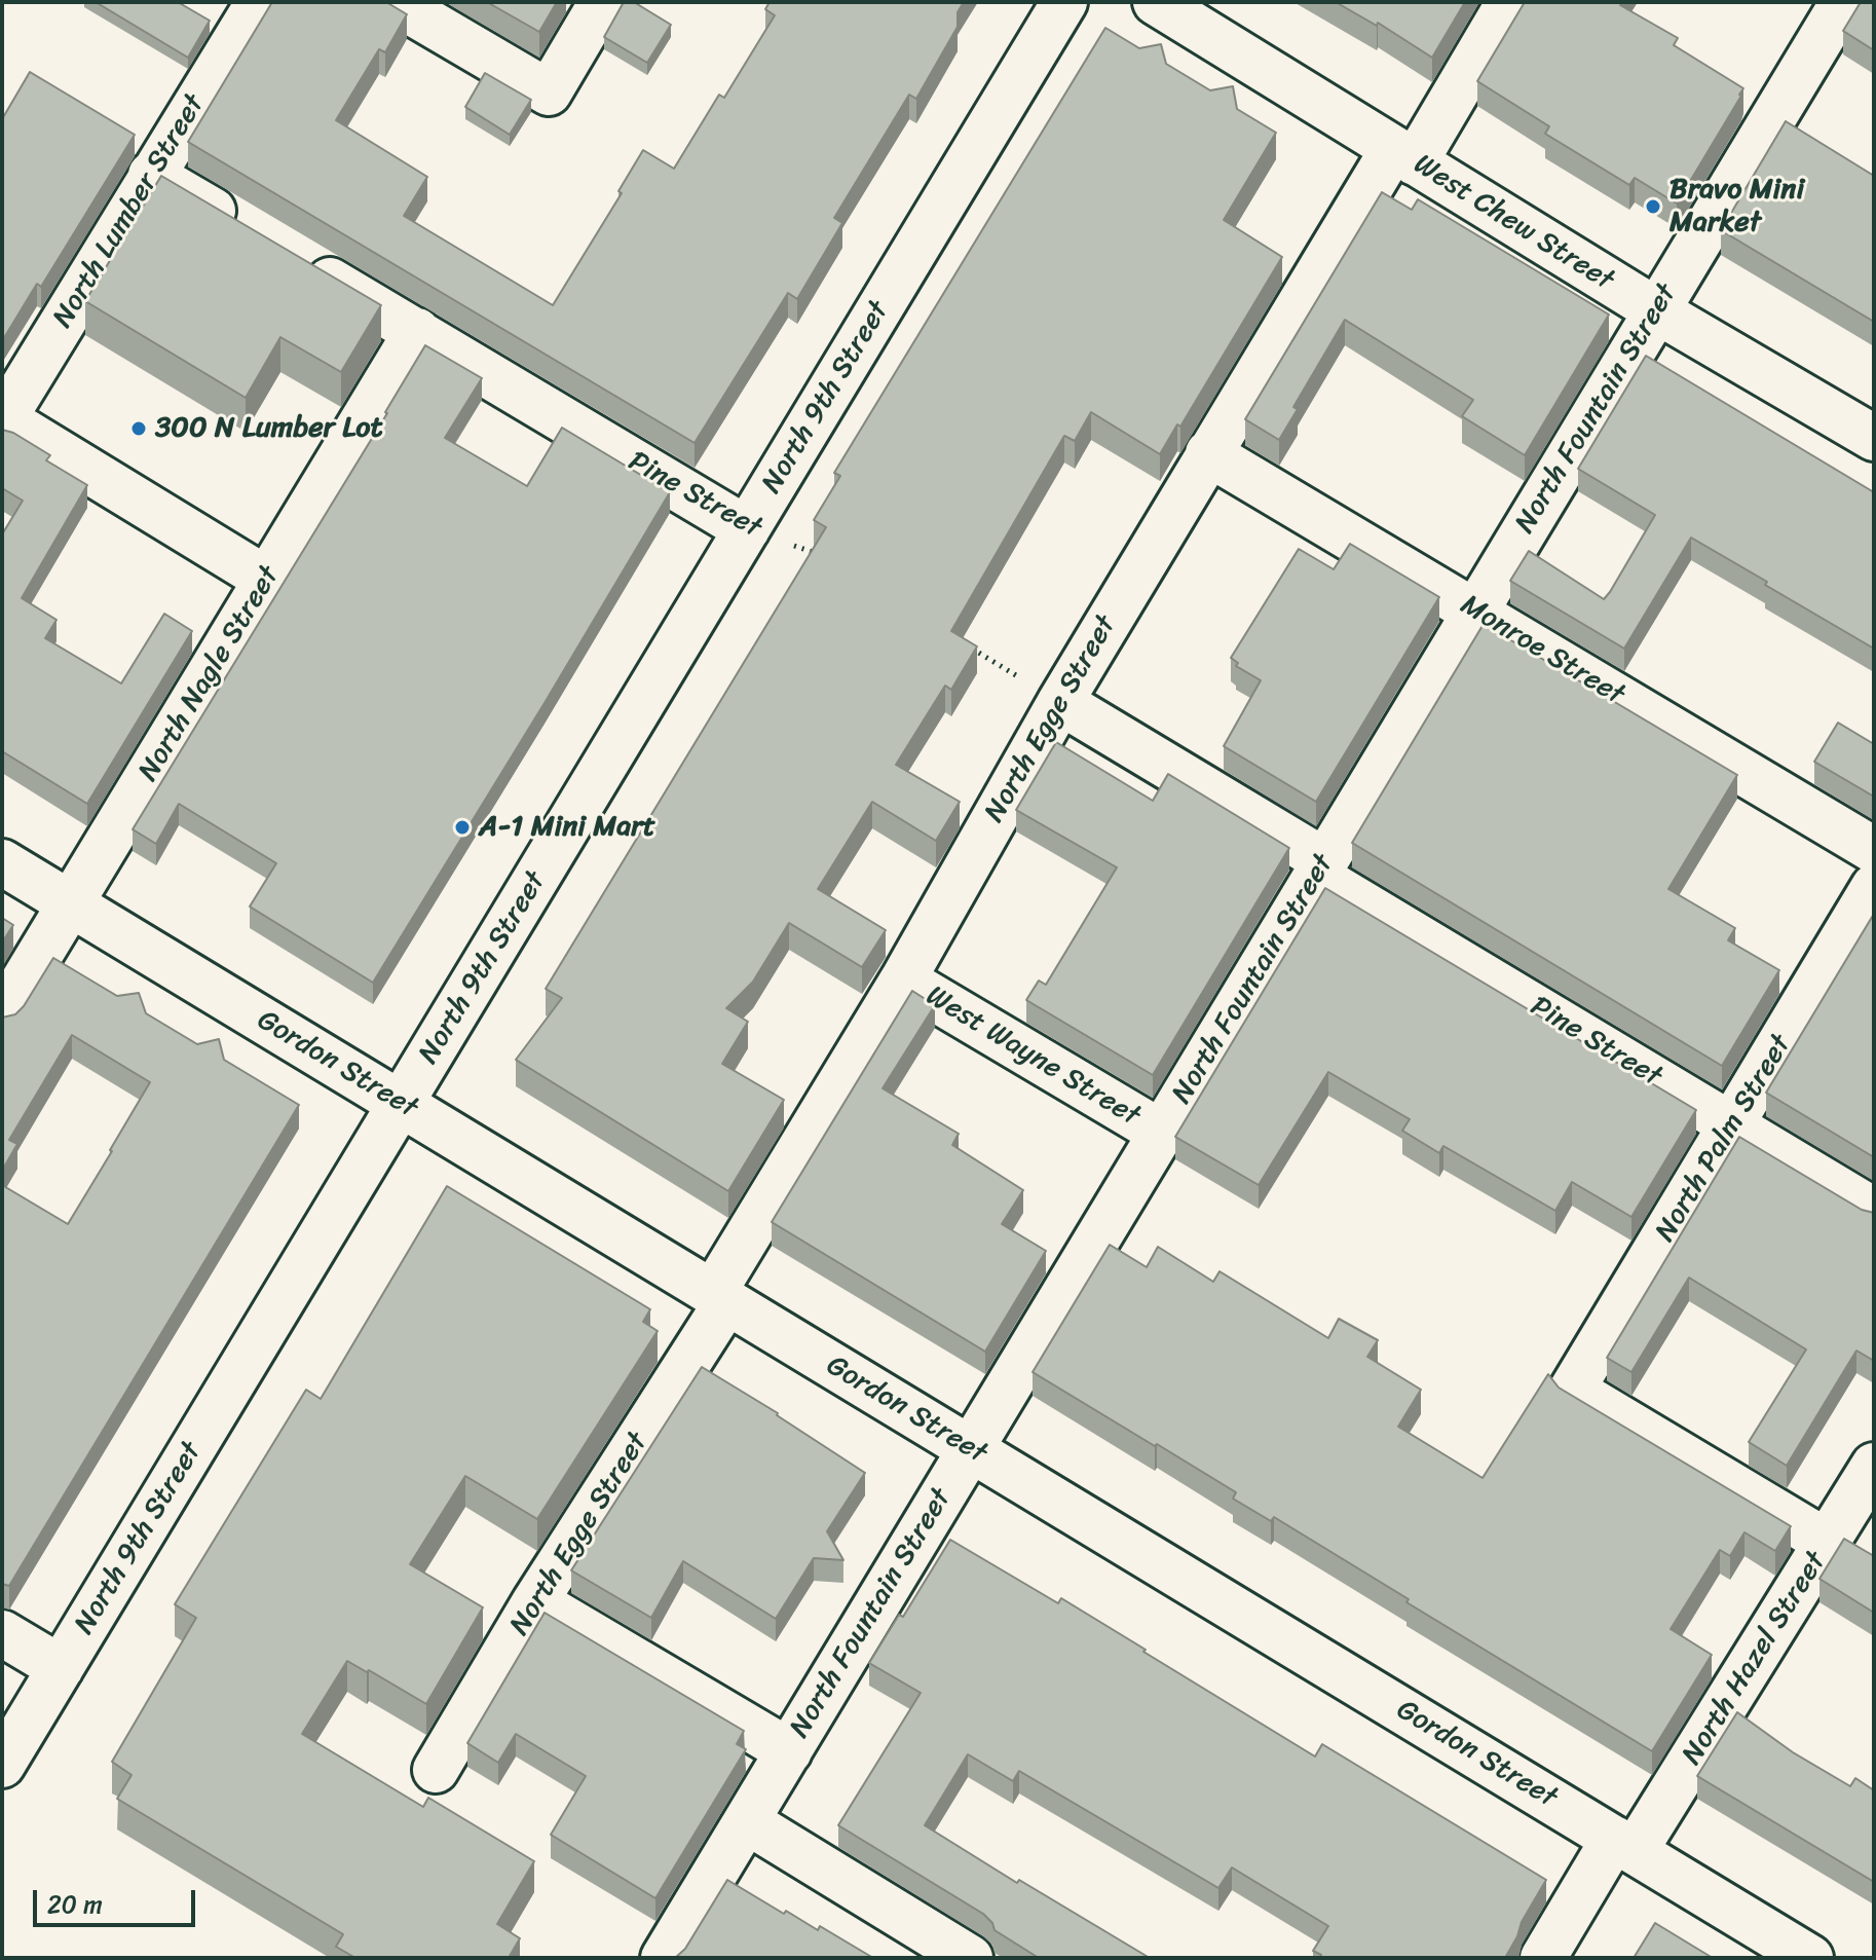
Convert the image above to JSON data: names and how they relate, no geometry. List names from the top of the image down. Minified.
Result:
{"streets":{"street":["North Lumber Street","West Chew Street","North 9th Street","North Fountain Street","Pine Street","Monroe Street","North Nagle Street","North Egge Street","West Wayne Street","Gordon Street","North Palm Street","North Hazel Street"]},"crossings":[["West Chew Street","North Fountain Street"],["West Chew Street","North Egge Street"],["North 9th Street","Pine Street"],["North 9th Street","Gordon Street"],["North Fountain Street","Pine Street"],["North Fountain Street","Monroe Street"],["North Fountain Street","West Wayne Street"],["North Fountain Street","Gordon Street"],["Pine Street","North Nagle Street"],["Pine Street","North Egge Street"],["Pine Street","North Palm Street"],["Monroe Street","North Egge Street"],["North Nagle Street","Gordon Street"],["North Egge Street","West Wayne Street"],["North Egge Street","Gordon Street"],["Gordon Street","North Hazel Street"],["North Palm Street","North Hazel Street"]],"places":["Bravo Mini Market","300 N Lumber Lot","A-1 Mini Mart"],"scale_bar":"20 m"}
